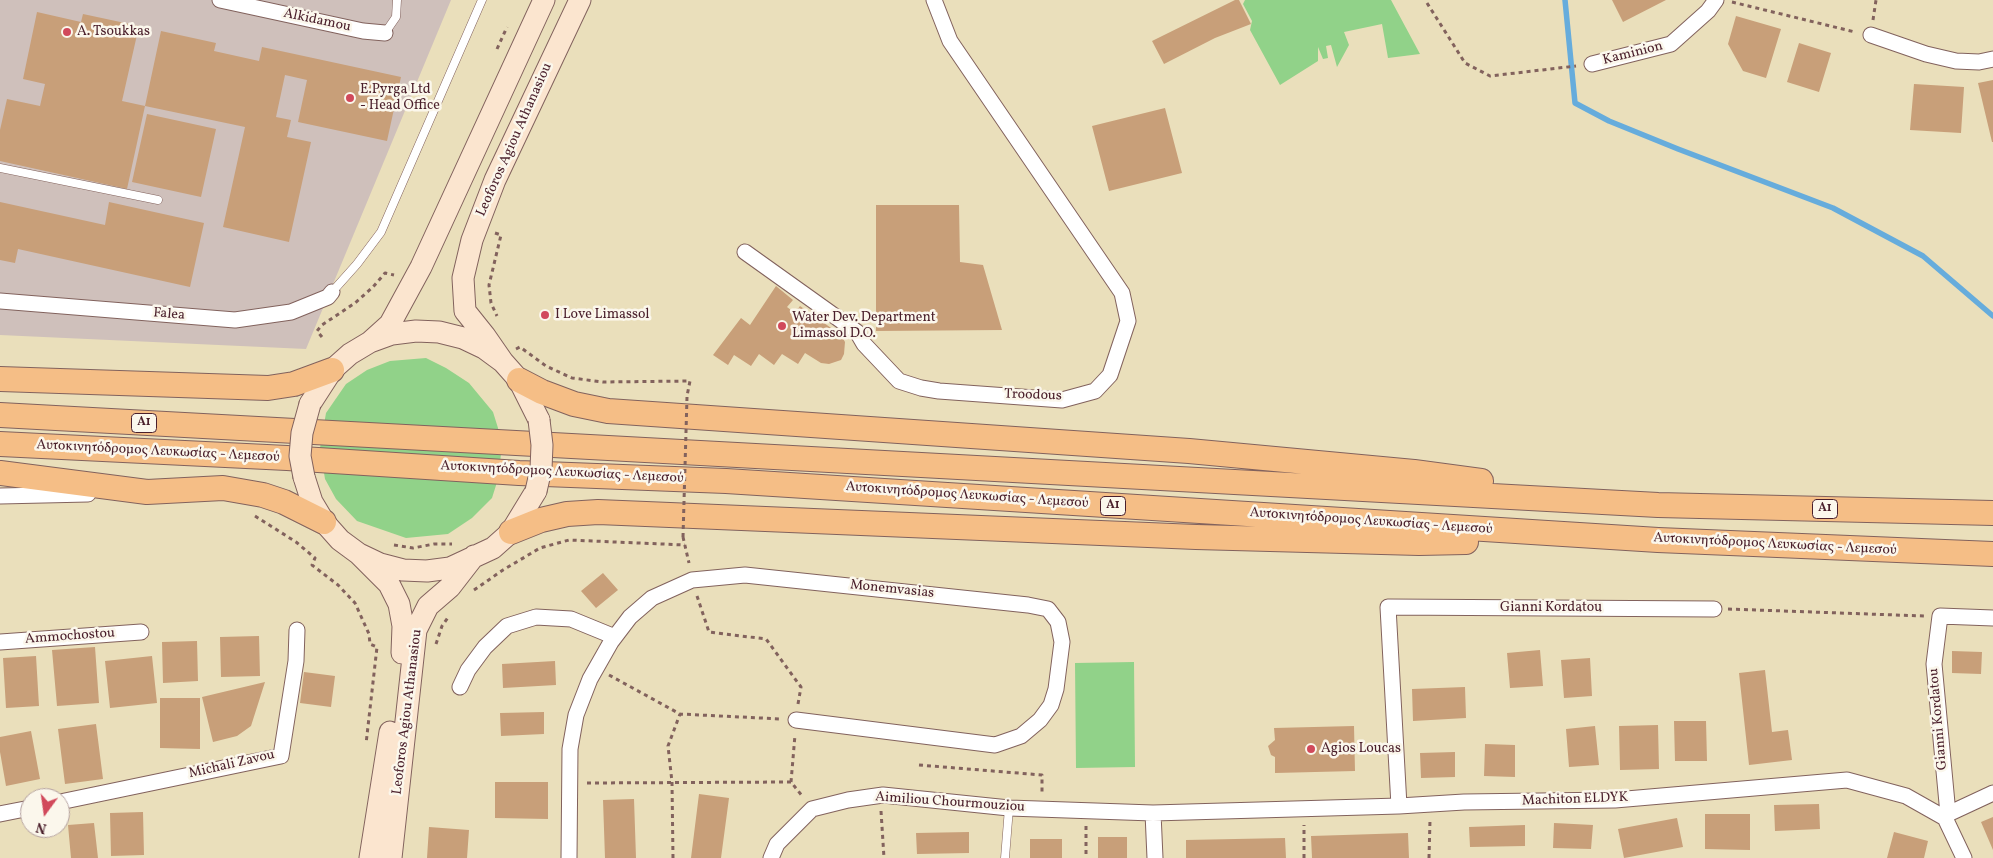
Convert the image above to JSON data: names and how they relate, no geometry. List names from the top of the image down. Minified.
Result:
{"streets":{"highway":["A1","Αυτοκινητόδρομος Λευκωσίας - Λεμεσού"],"main road":["Leoforos Agiou Athanasiou"],"street":["Alkidamou","Kaminion","Falea","Troodous","Monemvasias","Gianni Kordatou","Ammochostou","Michali Zavou","Machiton ELDYK","Aimiliou Chourmouziou"]},"crossings":[["Gianni Kordatou","Machiton ELDYK"],["Machiton ELDYK","Aimiliou Chourmouziou"]],"places":["A. Tsoukkas","E.Pyrga Ltd - Head Office","I Love Limassol","Water Dev. Department Limassol D.O.","Agios Loucas"],"north":"bottom"}
